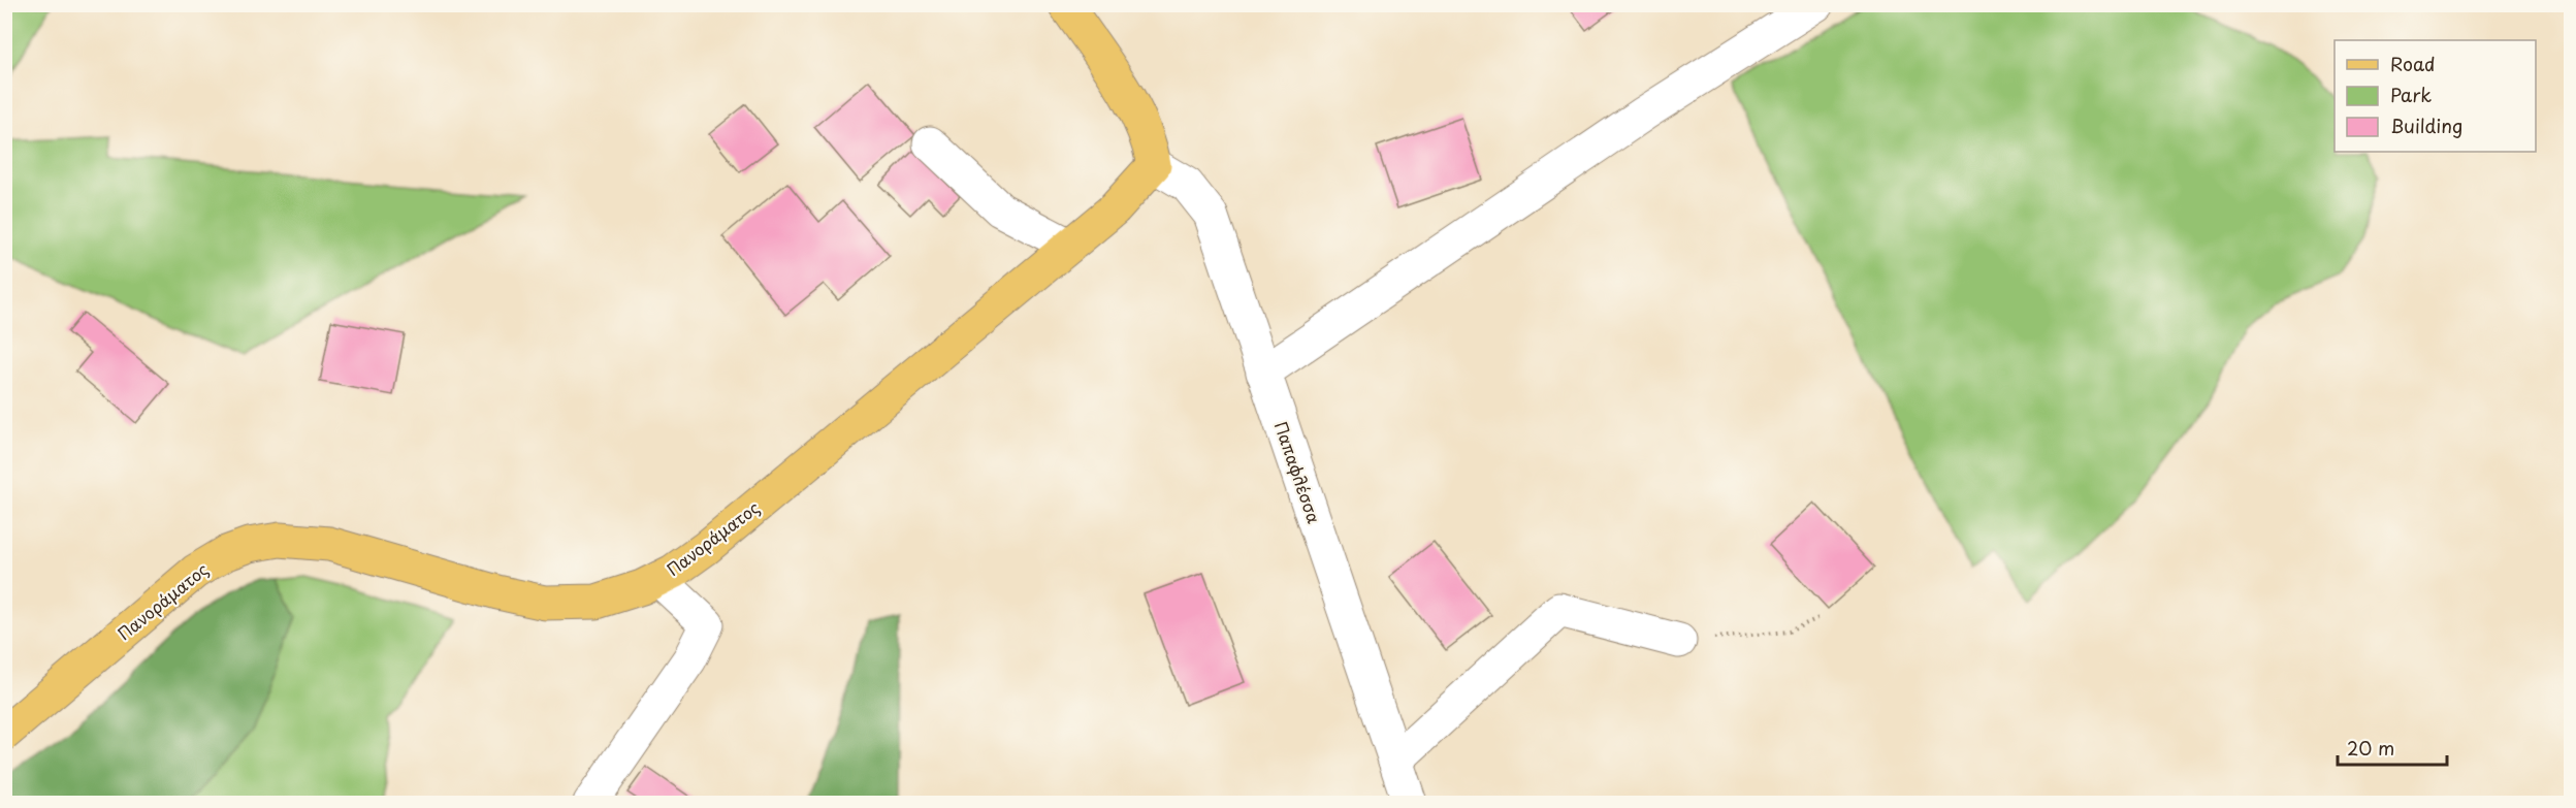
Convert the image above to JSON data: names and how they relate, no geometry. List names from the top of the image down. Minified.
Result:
{"streets":{"main road":["Πανοράματος"],"street":["Παπαφλέσσα"]},"crossings":[["Παπαφλέσσα","Πανοράματος"]],"legend":["Road","Park","Building"],"scale_bar":"20 m"}
